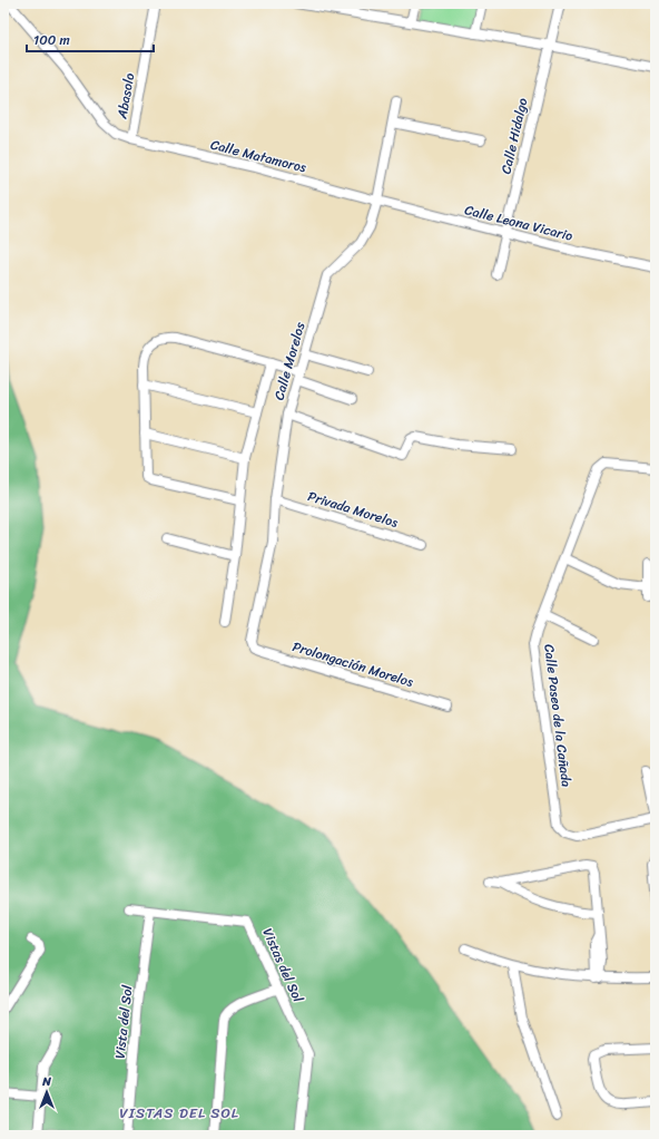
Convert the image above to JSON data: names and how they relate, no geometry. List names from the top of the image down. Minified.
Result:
{"streets":{"street":["Abasolo","Calle Hidalgo","Calle Matamoros","Calle Leona Vicario","Calle Morelos","Privada Morelos","Prolongación Morelos","Calle Paseo de la Cañada","Vistas del Sol","Vista del Sol"]},"crossings":[["Abasolo","Calle Matamoros"],["Calle Hidalgo","Calle Leona Vicario"],["Calle Matamoros","Calle Leona Vicario"],["Calle Matamoros","Calle Morelos"],["Calle Leona Vicario","Calle Morelos"],["Calle Morelos","Privada Morelos"],["Calle Morelos","Prolongación Morelos"],["Vistas del Sol","Vista del Sol"]],"districts":["VISTAS DEL SOL"],"scale_bar":"100 m","north":"top"}
